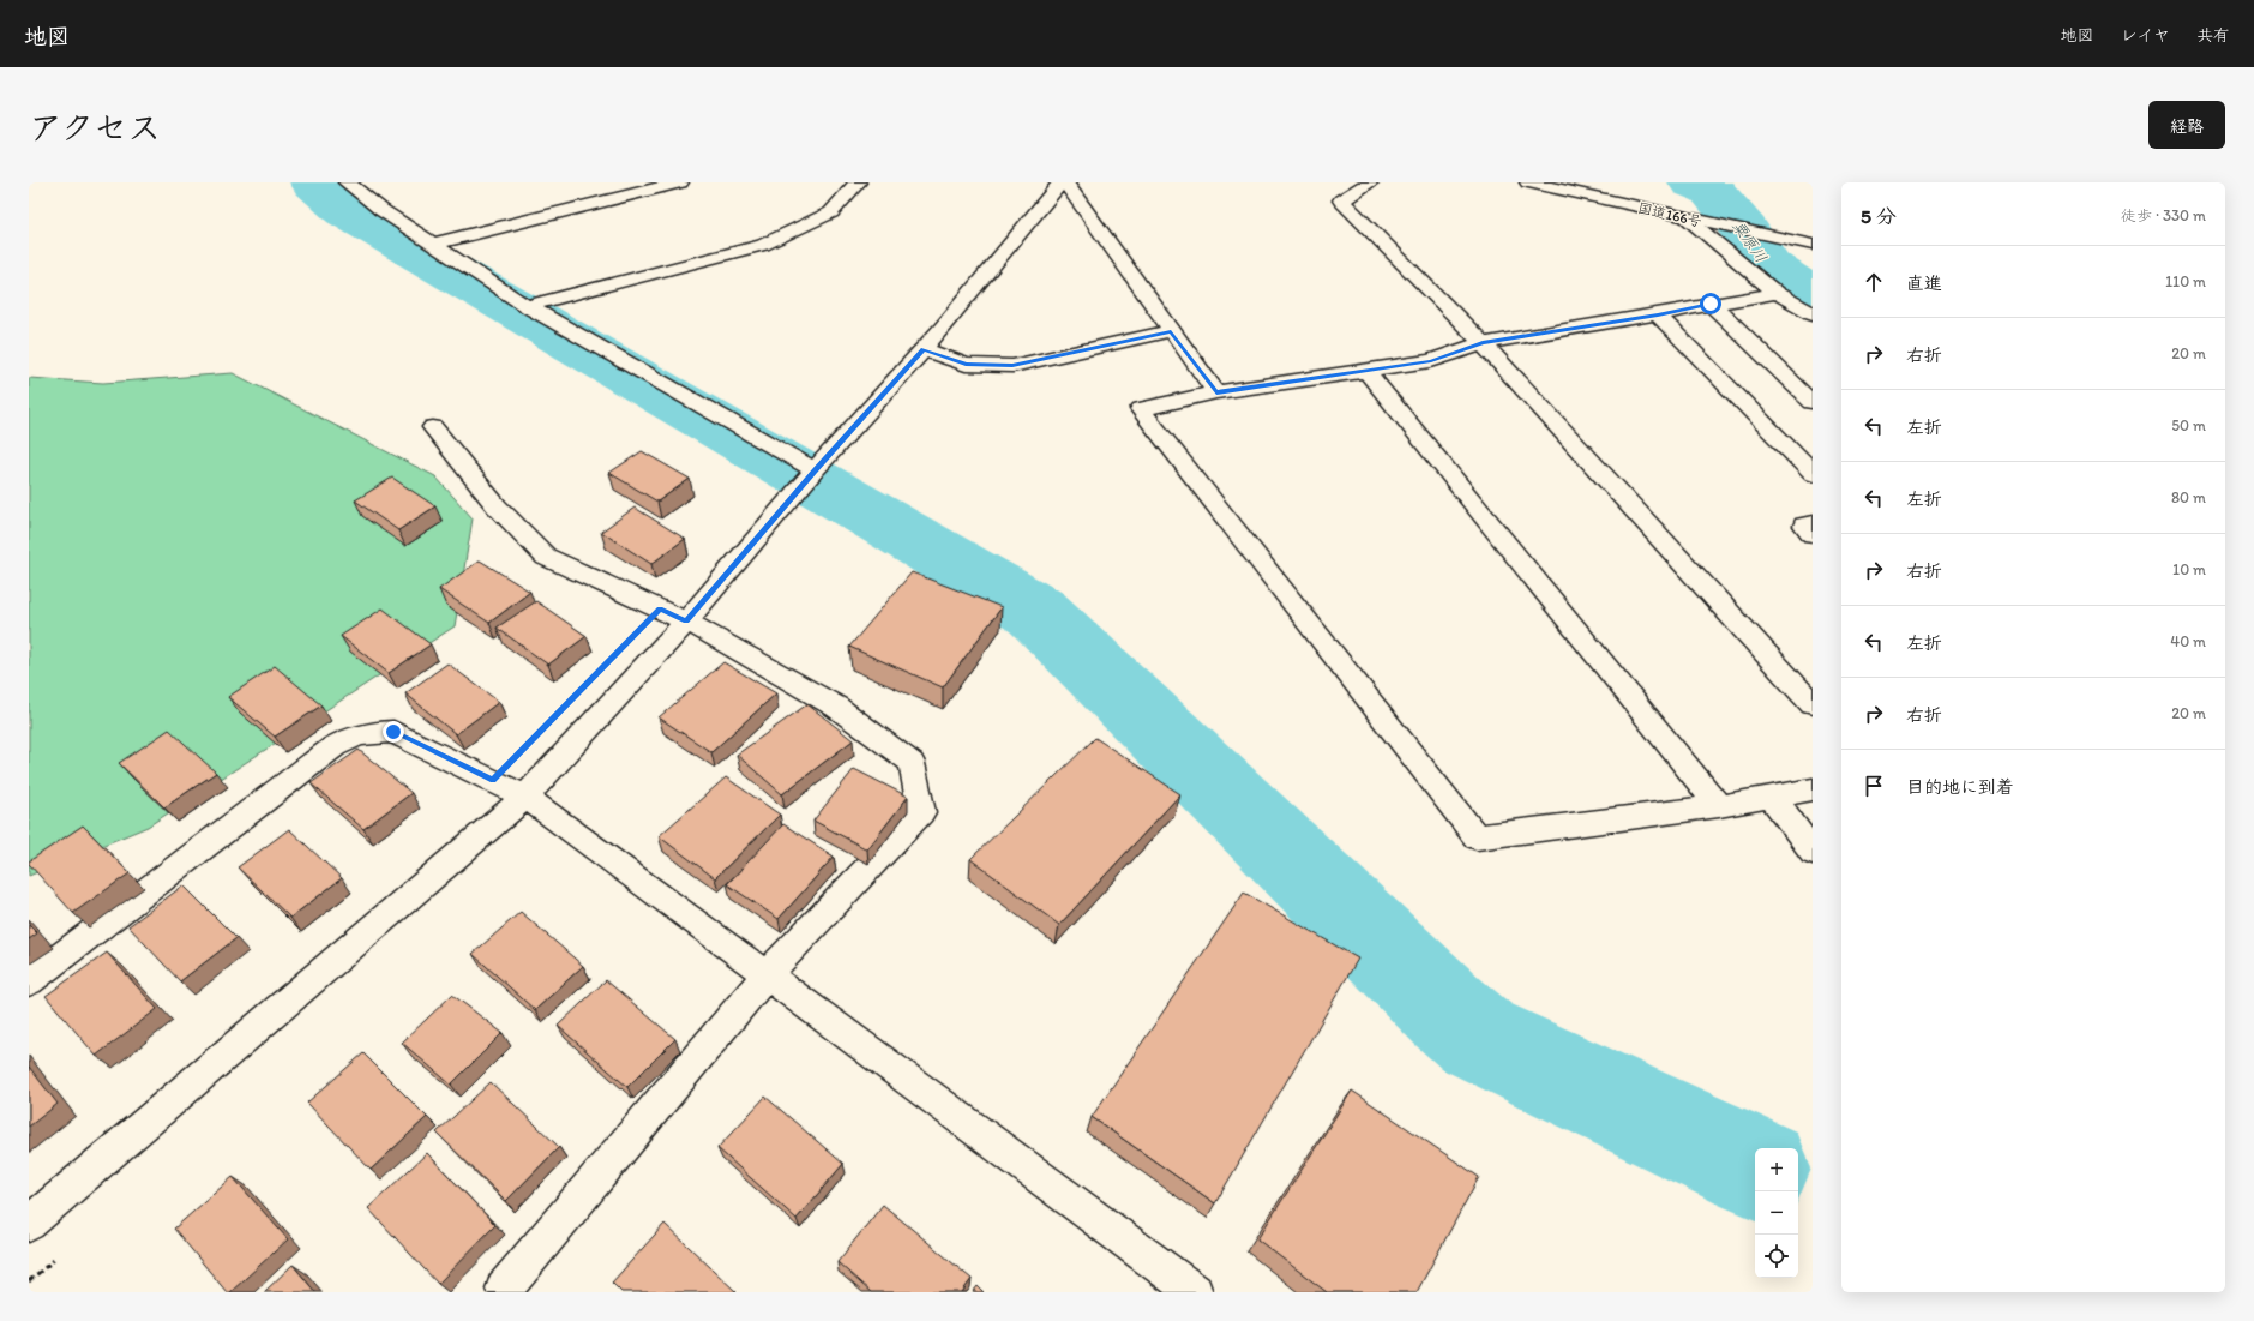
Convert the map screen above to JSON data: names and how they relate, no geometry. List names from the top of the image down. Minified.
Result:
{"streets":{"main road":["国道166号"]},"water":["粟原川"],"page":{"header":"地図","nav":["地図","レイヤ","共有"],"title":"アクセス","buttons":"経路","heading":["5 分","徒歩 · 330 m"],"list":[["直進","110 m"],["右折","20 m"],["左折","50 m"],["左折","80 m"],["右折","10 m"],["左折","40 m"],["右折","20 m"],"目的地に到着"],"map_buttons":["+","−"]}}
